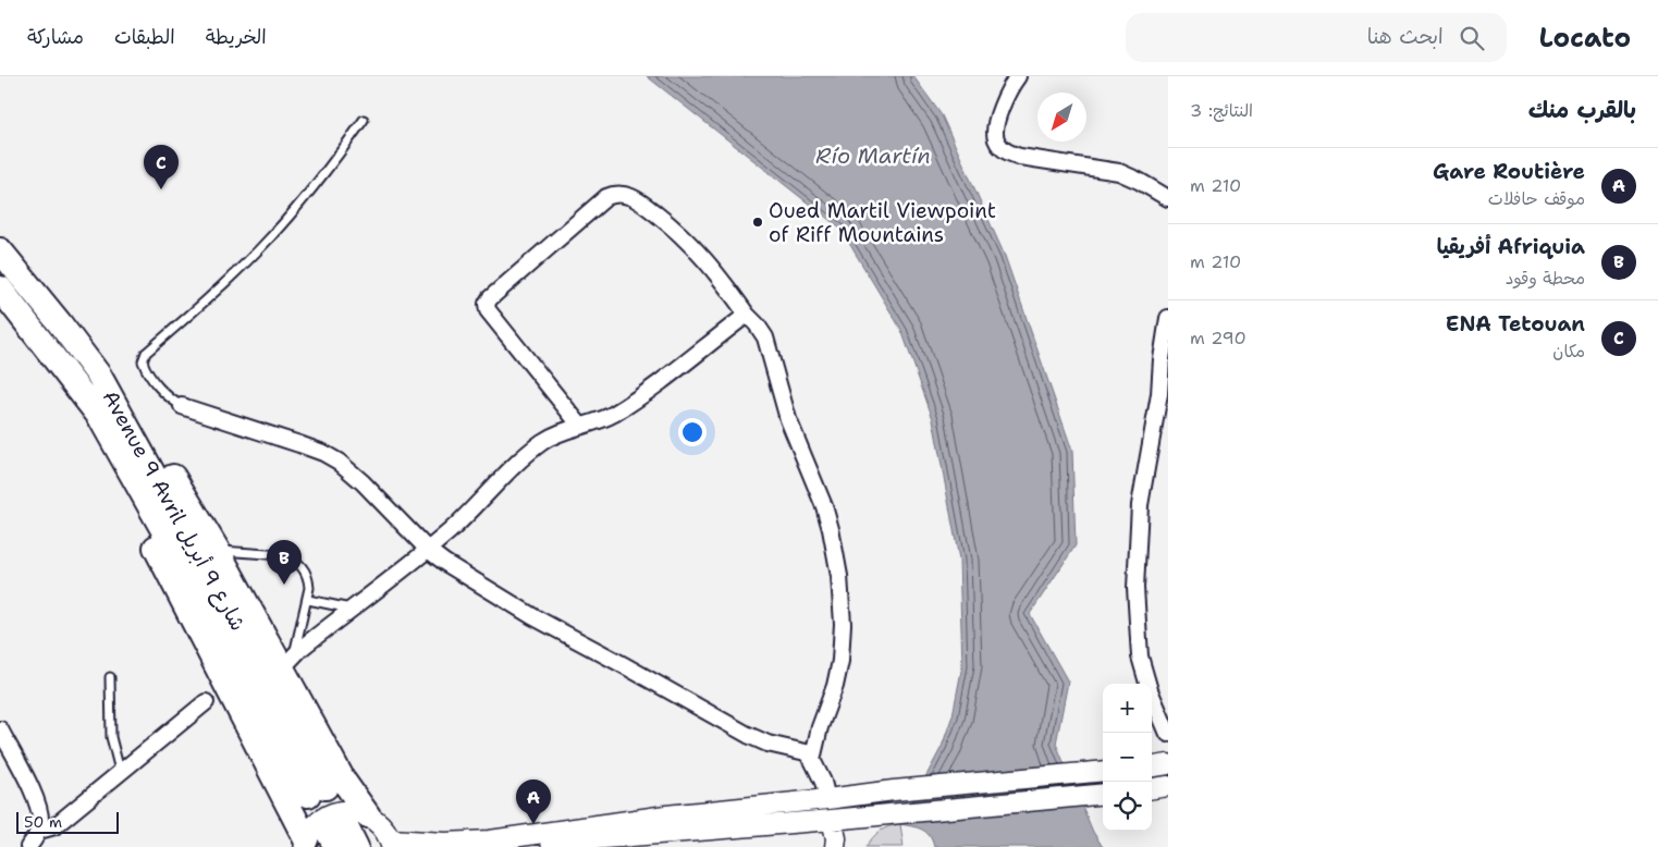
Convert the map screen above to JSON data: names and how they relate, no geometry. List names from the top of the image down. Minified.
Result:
{"streets":{"highway":["Avenue 9 Avril شارع 9 أبريل"]},"water":["Río Martín"],"places":["Oued Martil Viewpoint of Riff Mountains"],"scale_bar":"50 m","north":"bottom left","page":{"header":"Locato","search":"ابحث هنا","nav":["الخريطة","الطبقات","مشاركة"],"heading":["بالقرب منك","النتائج: 3"],"pins":["C","B","A"],"list":[{"mark":"A","name":"Gare Routière","note":"موقف حافلات","value":"210 m"},{"mark":"B","name":"Afriquia أفريقيا","note":"محطة وقود","value":"210 m"},{"mark":"C","name":"ENA Tetouan","note":"مكان","value":"290 m"}],"map_buttons":["+","−"],"scale":"50 m"}}
